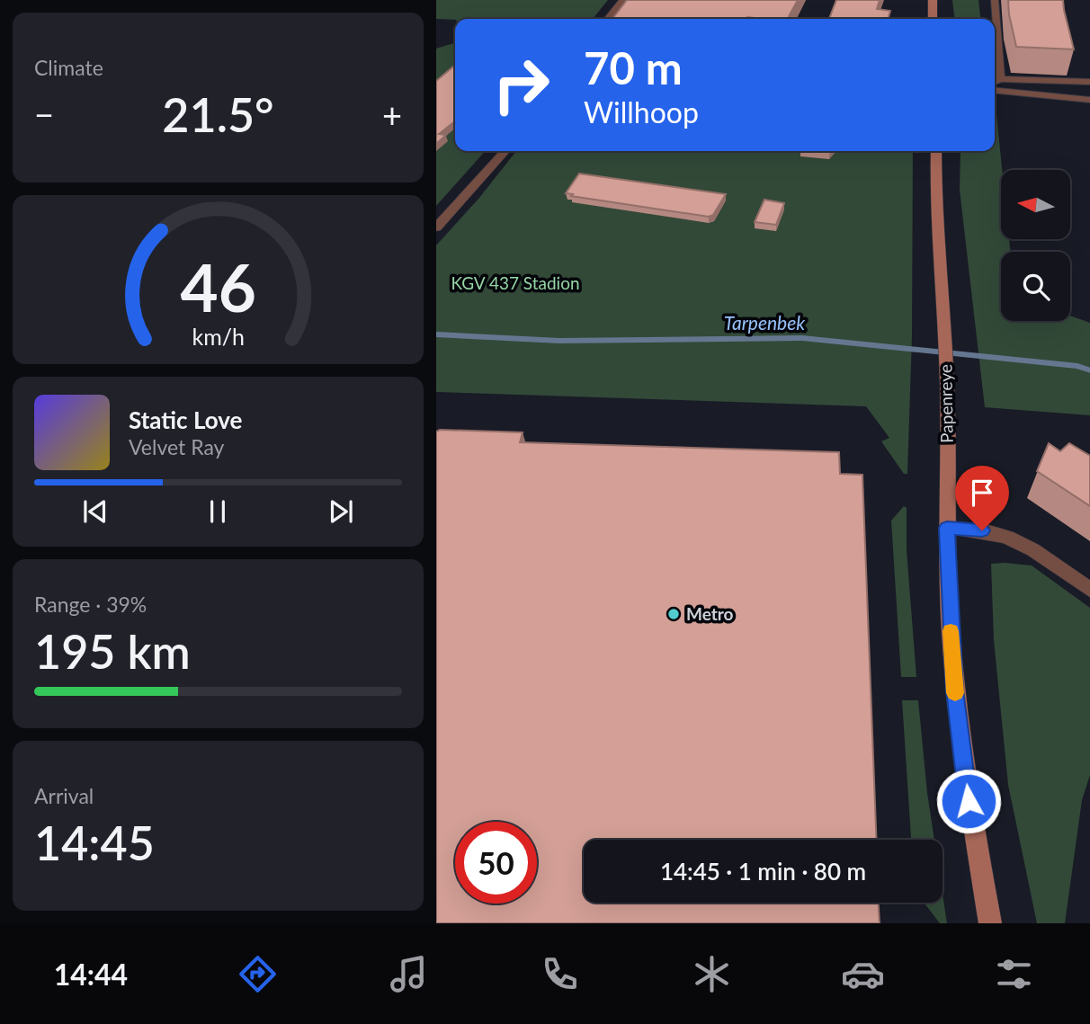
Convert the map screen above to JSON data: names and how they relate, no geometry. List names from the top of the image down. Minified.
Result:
{"streets":{"main road":["Papenreye"]},"water":["Tarpenbek"],"parks":["KGV 437 Stadion"],"places":["Metro"],"north":"left","page":{"tile":["Climate",["Range · 39%","195 km"],["Arrival","14:45"]],"turn":["70 m","Willhoop"],"heat":["−","21.5°","+"],"song":["Static Love","Velvet Ray"],"limit":"50","trip":"14:45 · 1 min · 80 m","tabs":"14:44","gauge":["46","km/h"]}}
